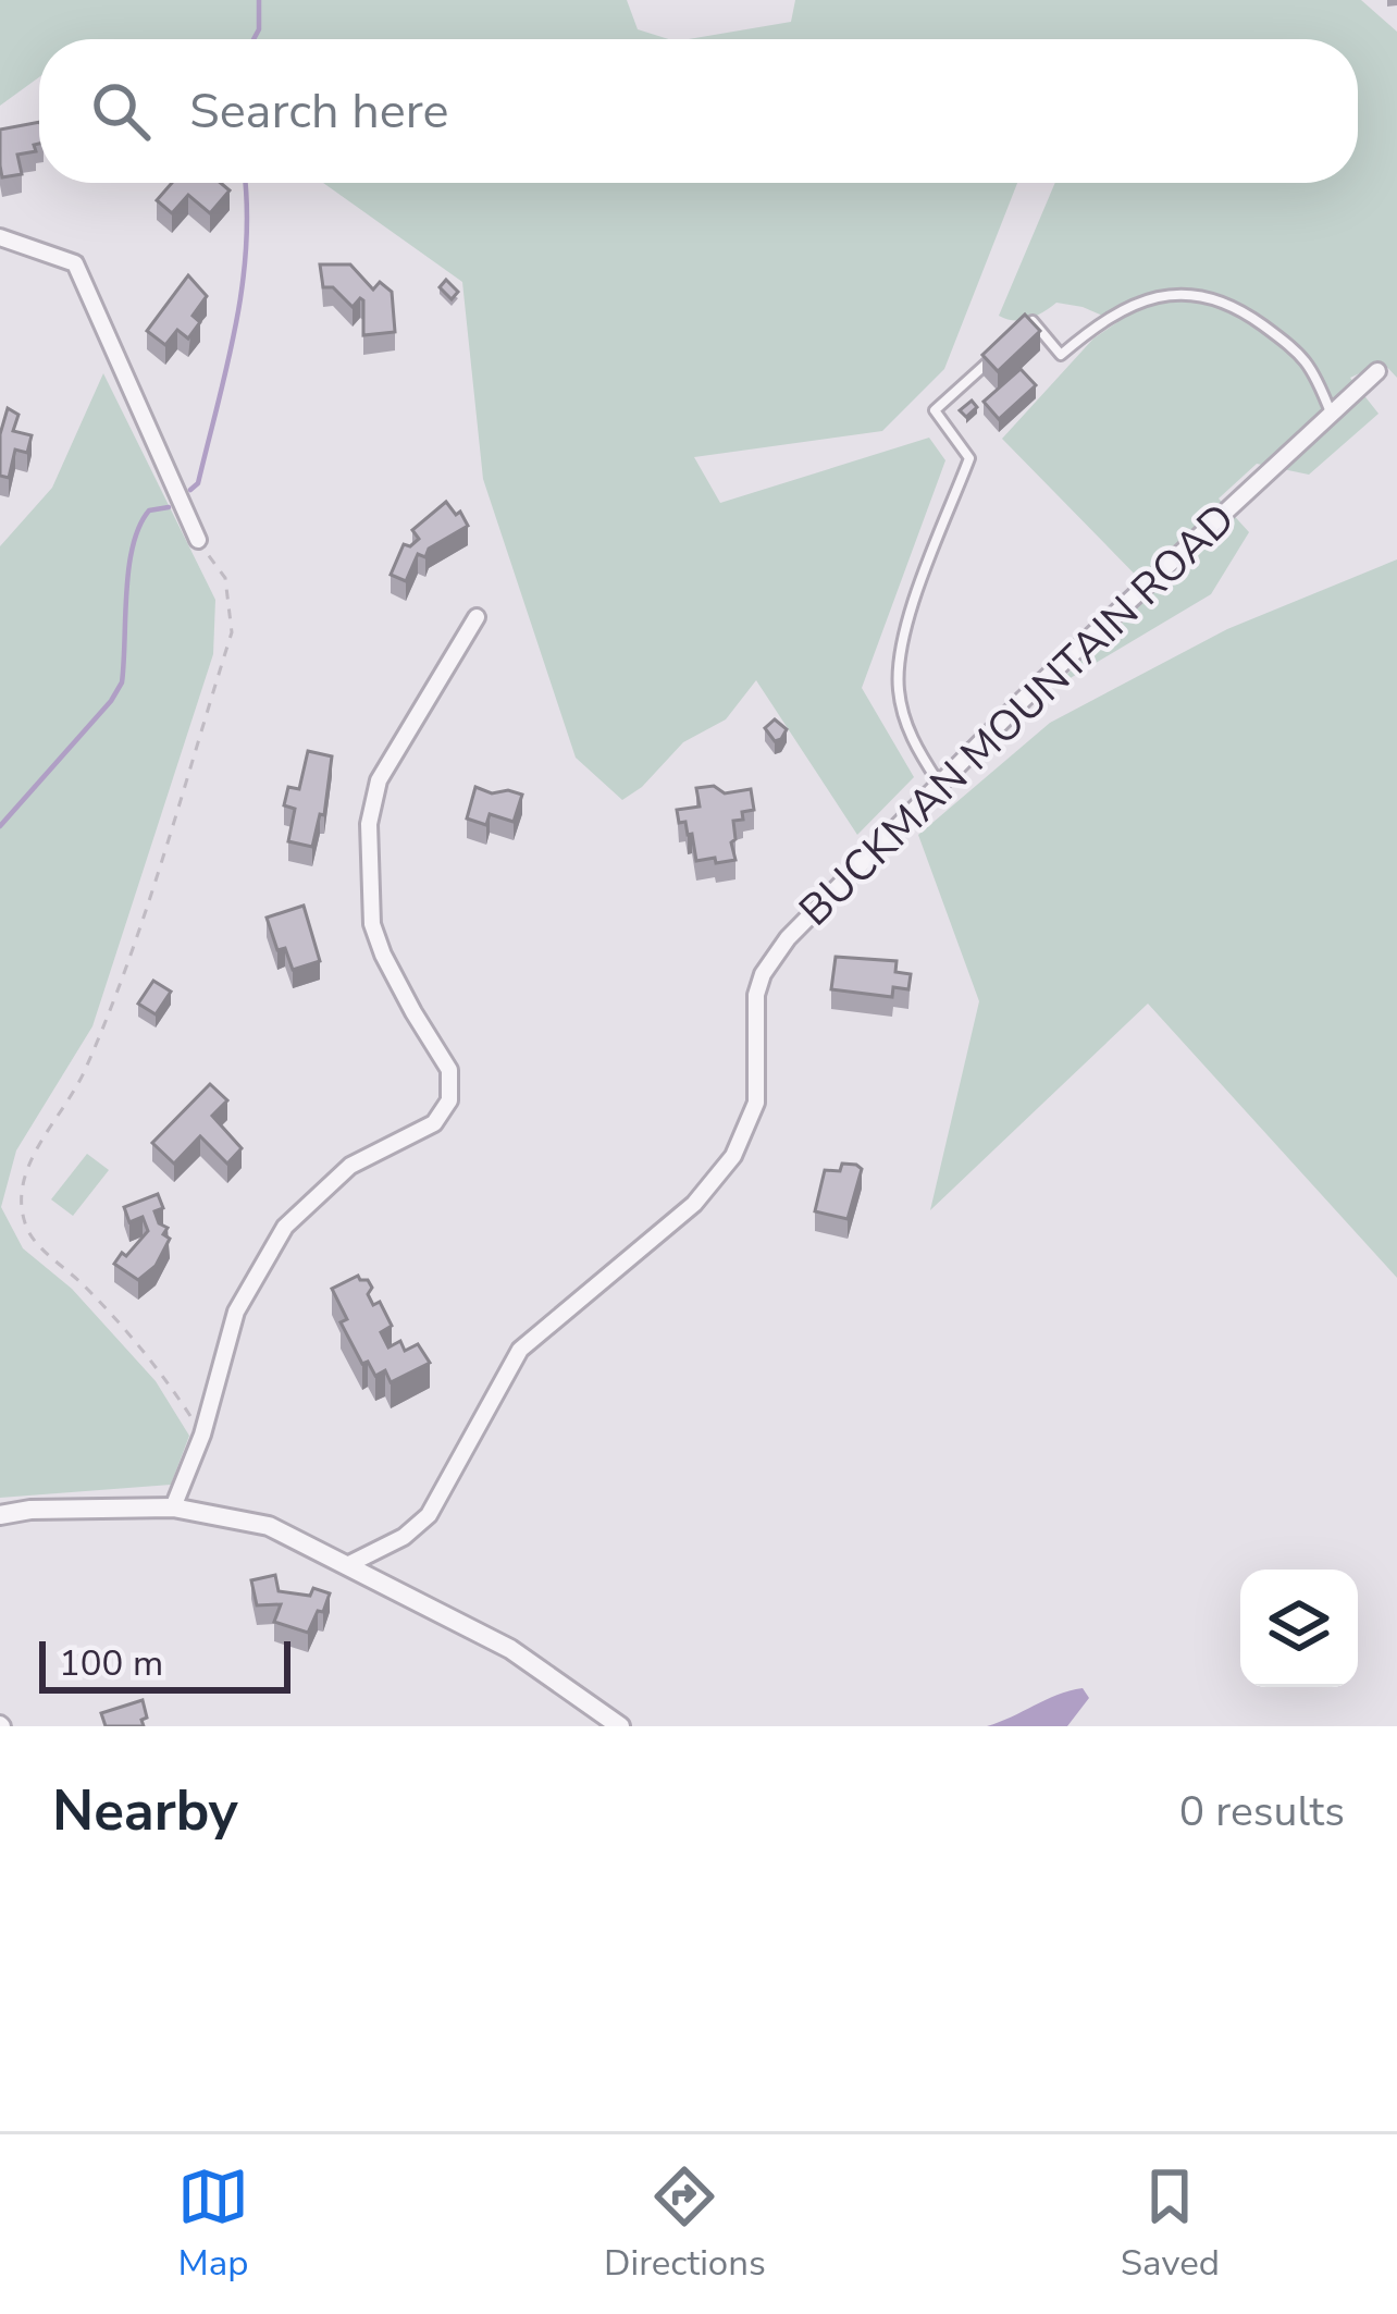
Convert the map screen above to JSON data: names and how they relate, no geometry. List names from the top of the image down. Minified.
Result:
{"streets":{"street":["BUCKMAN MOUNTAIN ROAD"]},"scale_bar":"100 m","page":{"search":"Search here","scale":"100 m","heading":["Nearby","0 results"],"nav":["Map","Directions","Saved"]}}
